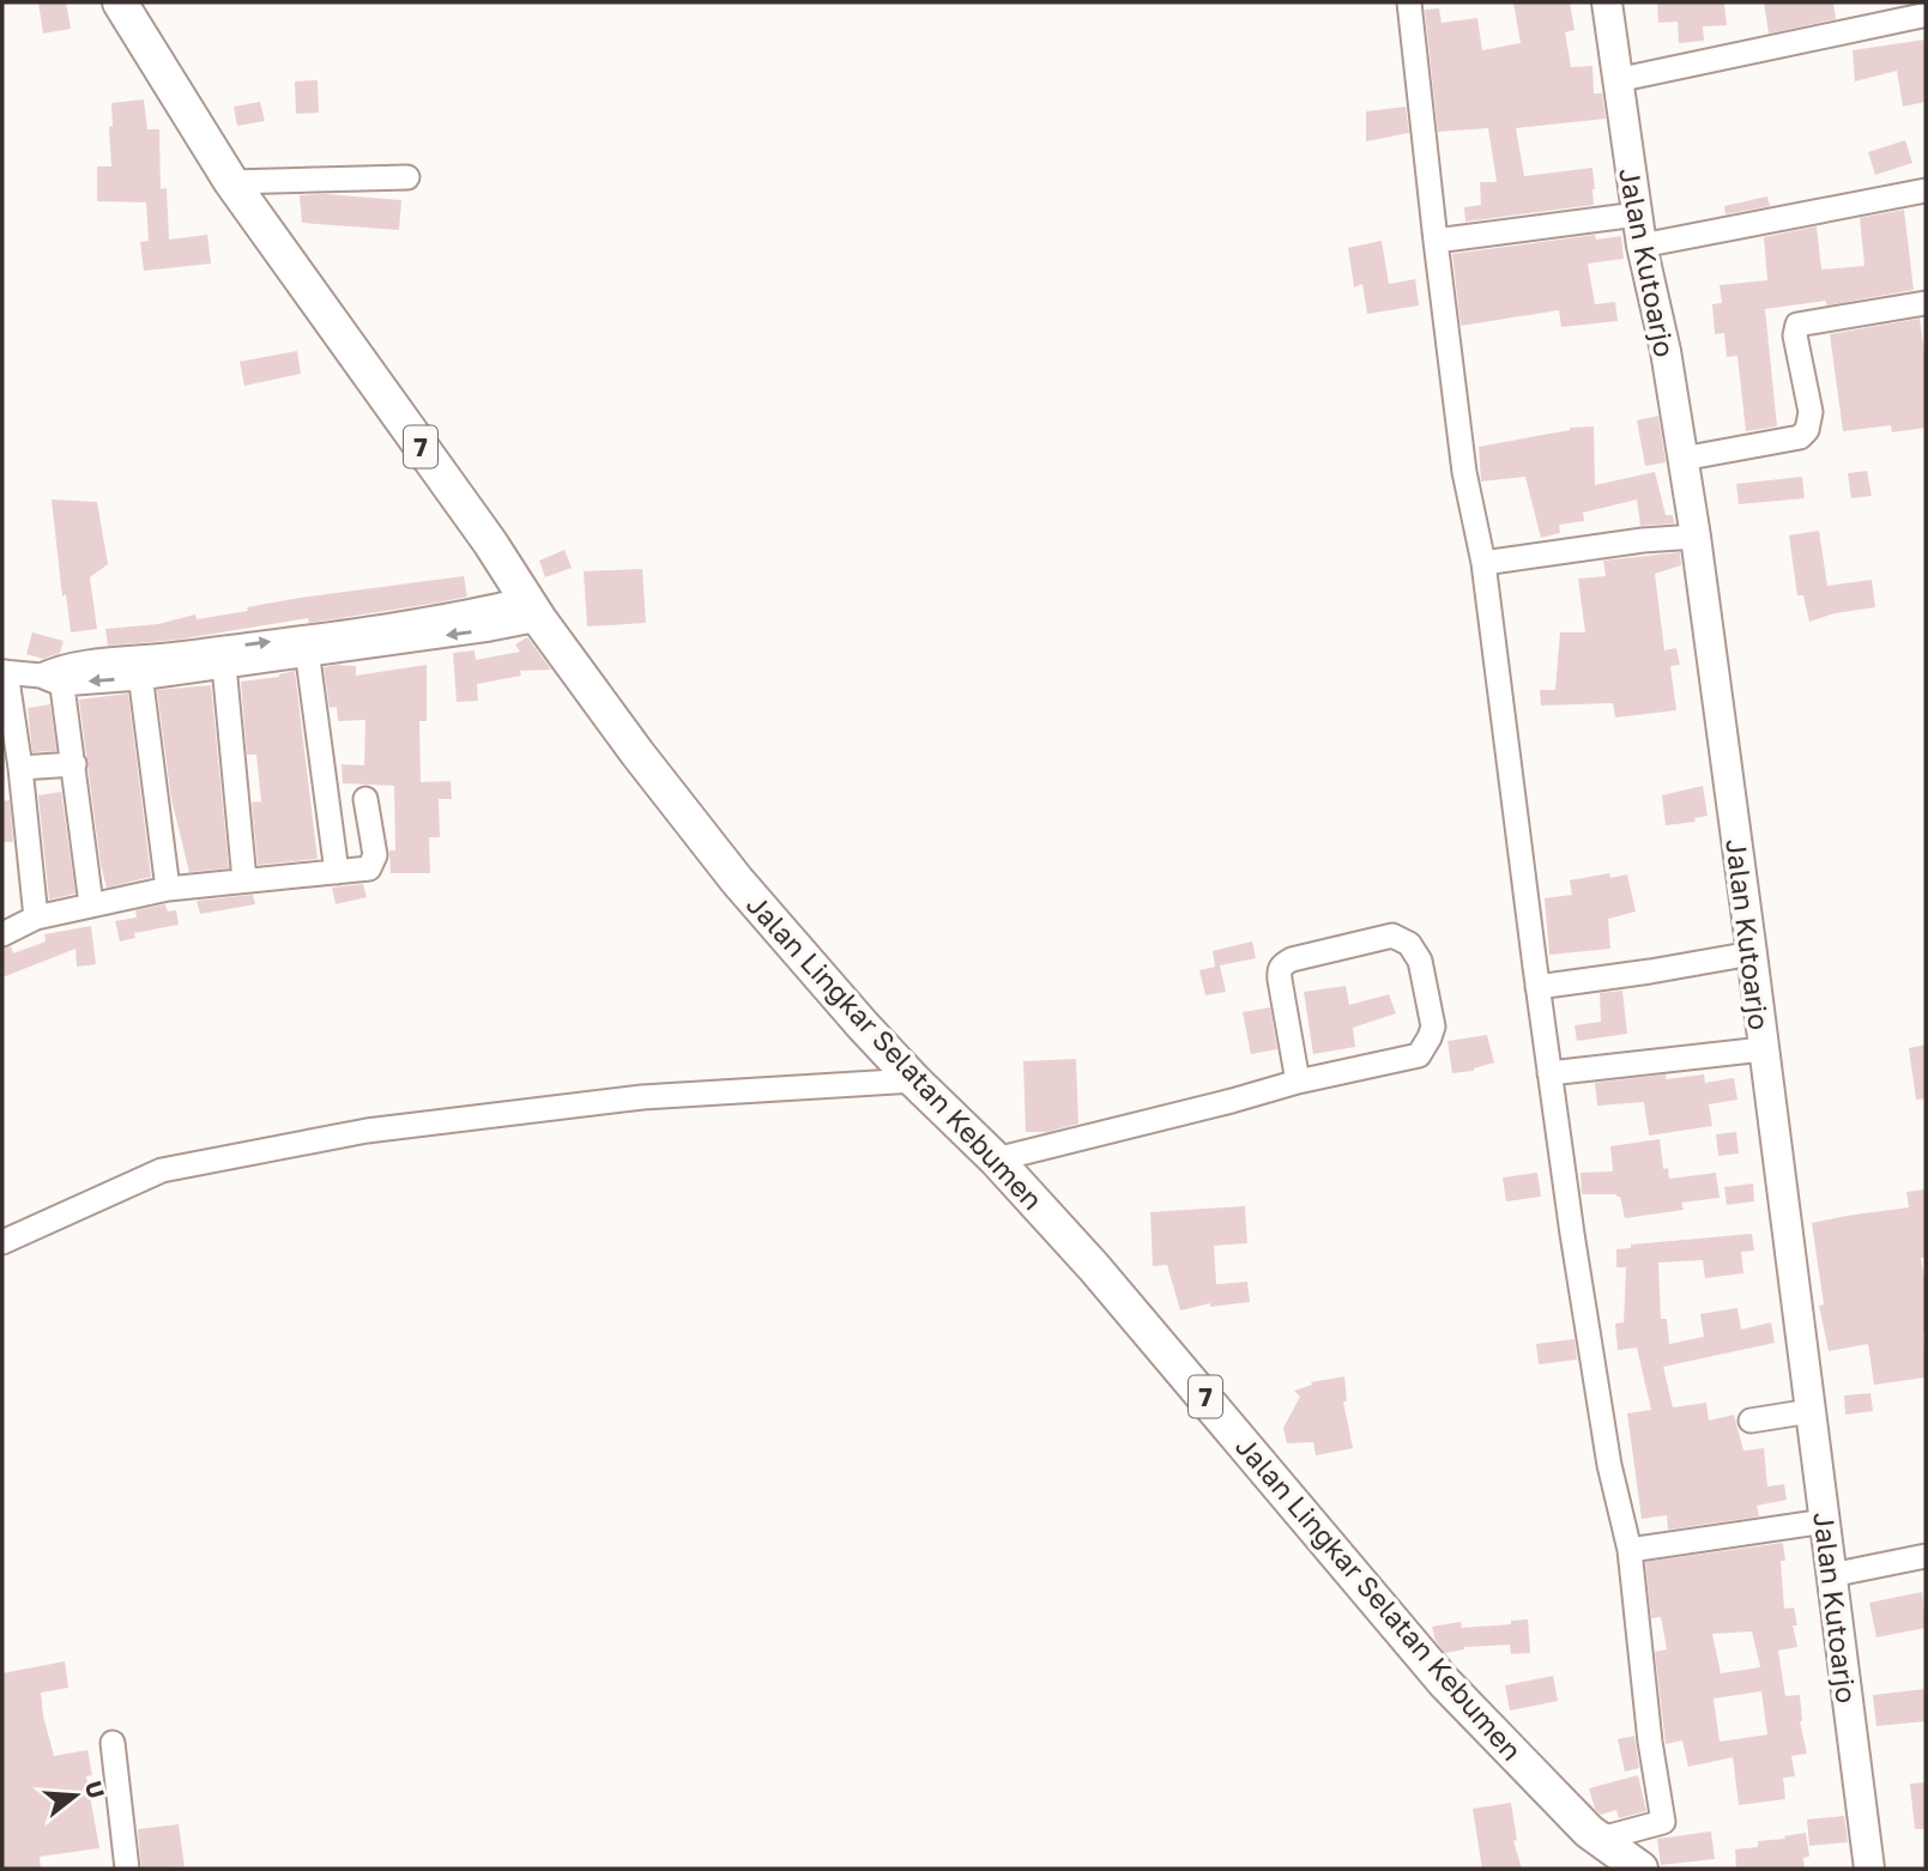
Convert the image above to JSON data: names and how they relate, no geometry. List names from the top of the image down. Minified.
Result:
{"streets":{"highway":["7","Jalan Lingkar Selatan Kebumen"],"main road":["Jalan Kutoarjo"]},"north":"right"}
